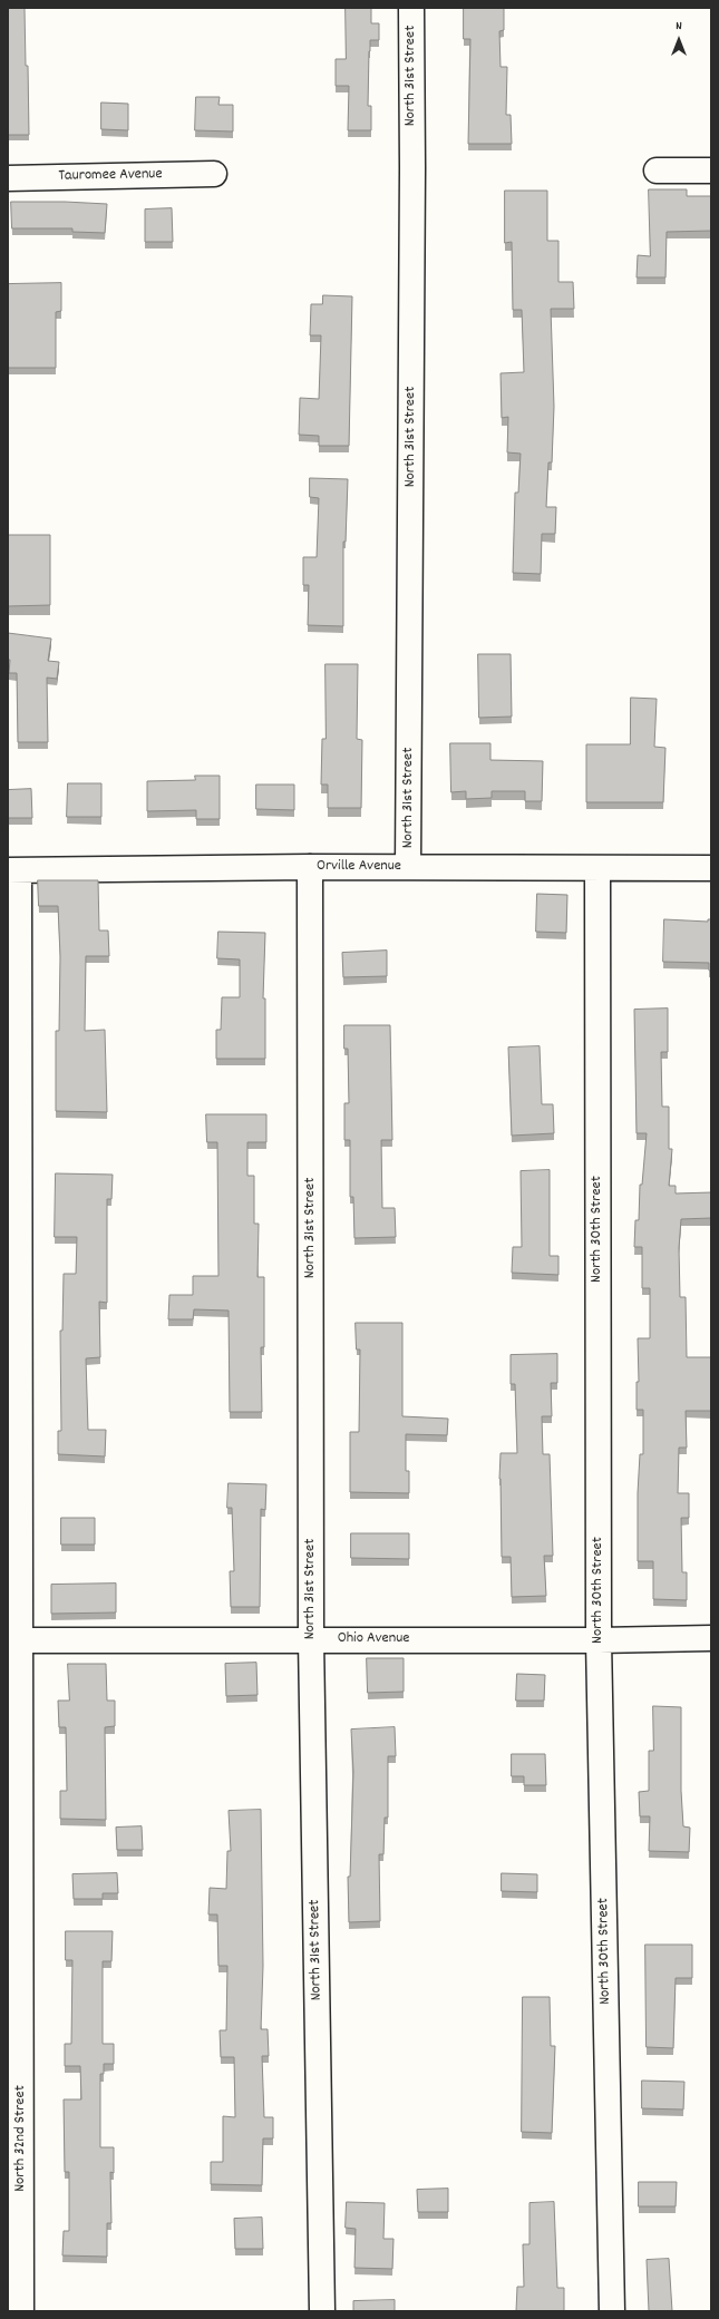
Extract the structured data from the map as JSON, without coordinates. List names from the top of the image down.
{
  "streets": {
    "street": [
      "North 31st Street",
      "Tauromee Avenue",
      "Orville Avenue",
      "North 30th Street",
      "Ohio Avenue",
      "North 32nd Street"
    ]
  },
  "crossings": [
    ["North 31st Street", "Orville Avenue"],
    ["North 31st Street", "Ohio Avenue"],
    ["Orville Avenue", "North 30th Street"],
    ["Orville Avenue", "North 32nd Street"],
    ["North 30th Street", "Ohio Avenue"],
    ["Ohio Avenue", "North 32nd Street"]
  ],
  "north": "top"
}
